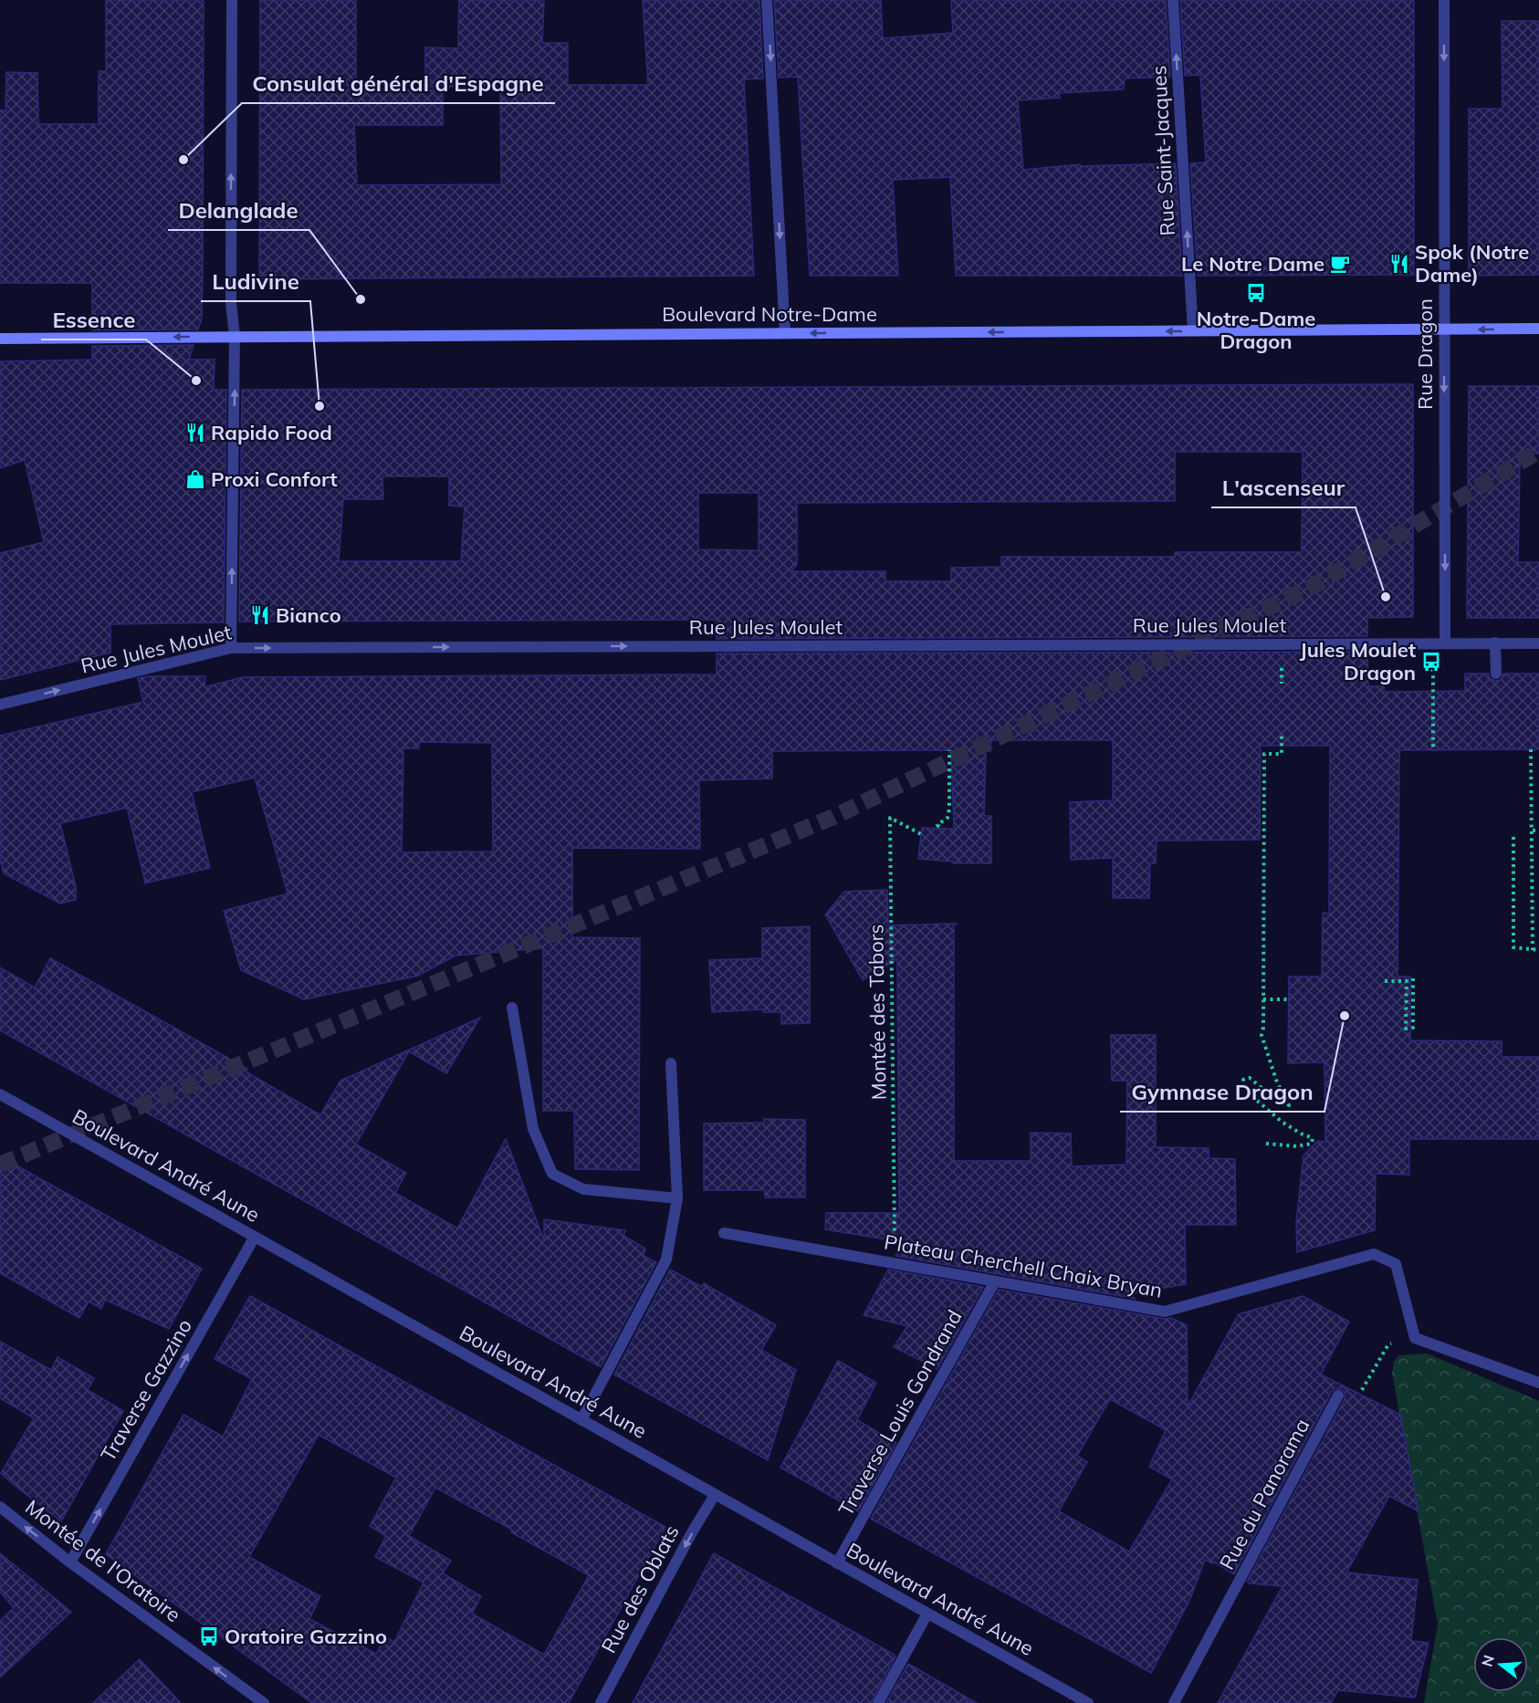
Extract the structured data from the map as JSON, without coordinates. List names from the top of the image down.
{
  "streets": {
    "street": [
      "Rue Saint-Jacques",
      "Boulevard Notre-Dame",
      "Rue Dragon",
      "Rue Jules Moulet",
      "Boulevard André Aune",
      "Plateau Cherchell Chaix Bryan",
      "Traverse Gazzino",
      "Traverse Louis Gondrand",
      "Rue du Panorama",
      "Montée de l'Oratoire",
      "Rue des Oblats"
    ],
    "path": ["Montée des Tabors"]
  },
  "crossings": [
    ["Rue Saint-Jacques", "Boulevard Notre-Dame"],
    ["Boulevard Notre-Dame", "Rue Dragon"],
    ["Rue Dragon", "Rue Jules Moulet"],
    ["Boulevard André Aune", "Traverse Gazzino"],
    ["Boulevard André Aune", "Traverse Louis Gondrand"],
    ["Boulevard André Aune", "Rue des Oblats"],
    ["Plateau Cherchell Chaix Bryan", "Traverse Louis Gondrand"],
    ["Traverse Gazzino", "Montée de l'Oratoire"]
  ],
  "one_way": [
    "Rue Saint-Jacques",
    "Boulevard Notre-Dame",
    "Rue Dragon",
    "Rue Jules Moulet",
    "Traverse Gazzino",
    "Montée de l'Oratoire",
    "Rue des Oblats"
  ],
  "places": {
    "other": [
      "Consulat général d'Espagne",
      "Delanglade",
      "Essence",
      "Ludivine",
      "L'ascenseur",
      "Gymnase Dragon"
    ],
    "cafe": ["Le Notre Dame"],
    "restaurant": ["Spok (Notre Dame)", "Rapido Food", "Bianco"],
    "bus stop": ["Notre-Dame Dragon", "Jules Moulet Dragon", "Oratoire Gazzino"],
    "shop": ["Proxi Confort"]
  },
  "north": "left"
}
